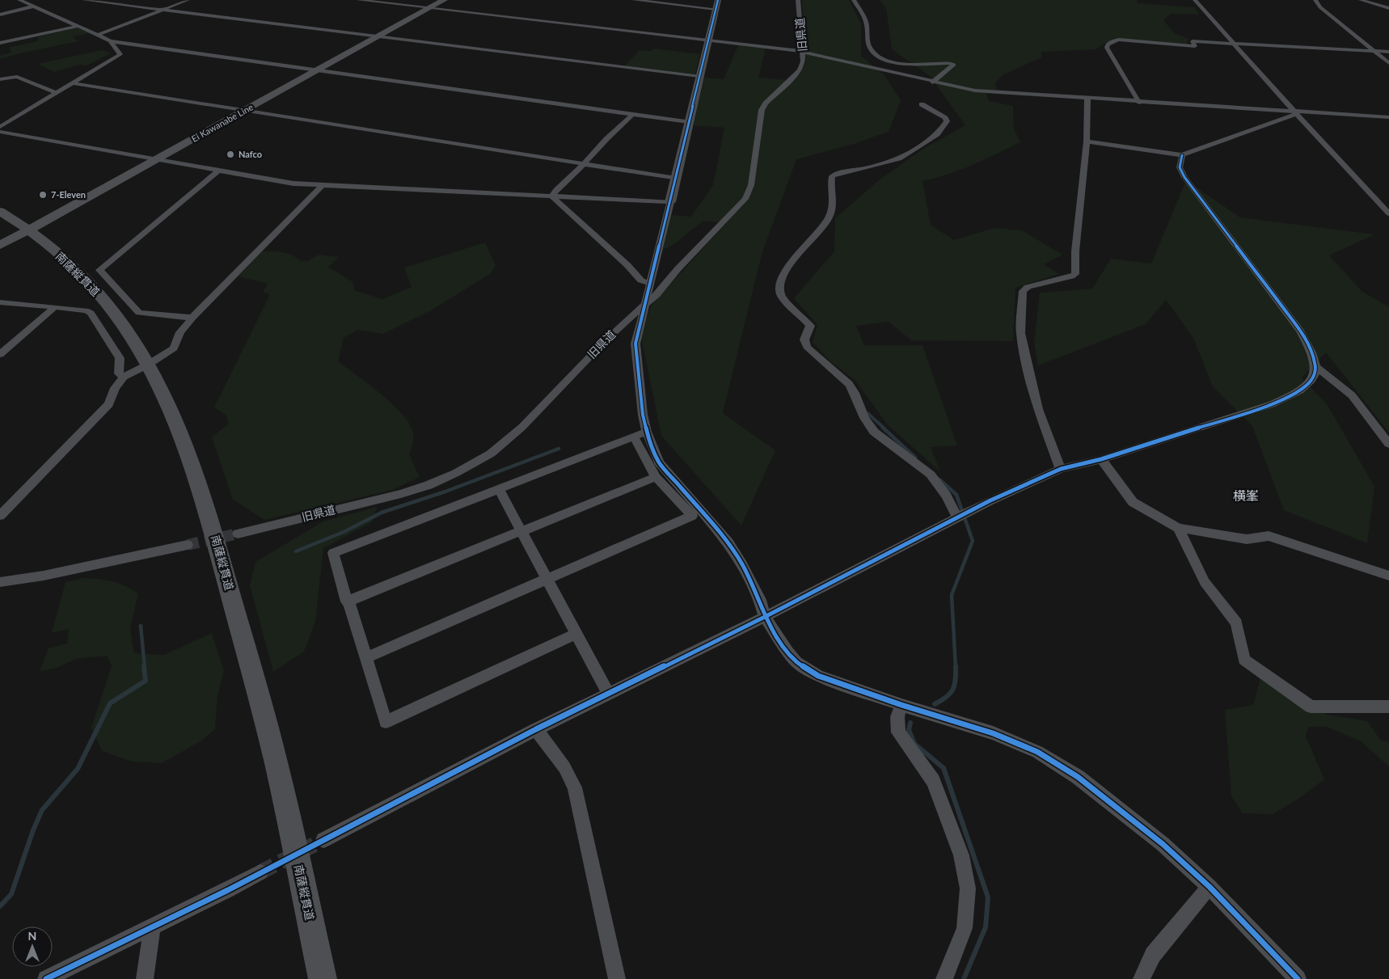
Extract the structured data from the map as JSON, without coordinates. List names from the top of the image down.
{
  "streets": {
    "main road": ["Ei Kawanabe Line", "南薩縦貫道"],
    "street": ["旧県道"]
  },
  "crossings": [
    ["Ei Kawanabe Line", "南薩縦貫道"]
  ],
  "districts": ["横峯"],
  "places": ["Nafco", "7-Eleven"],
  "north": "top"
}
